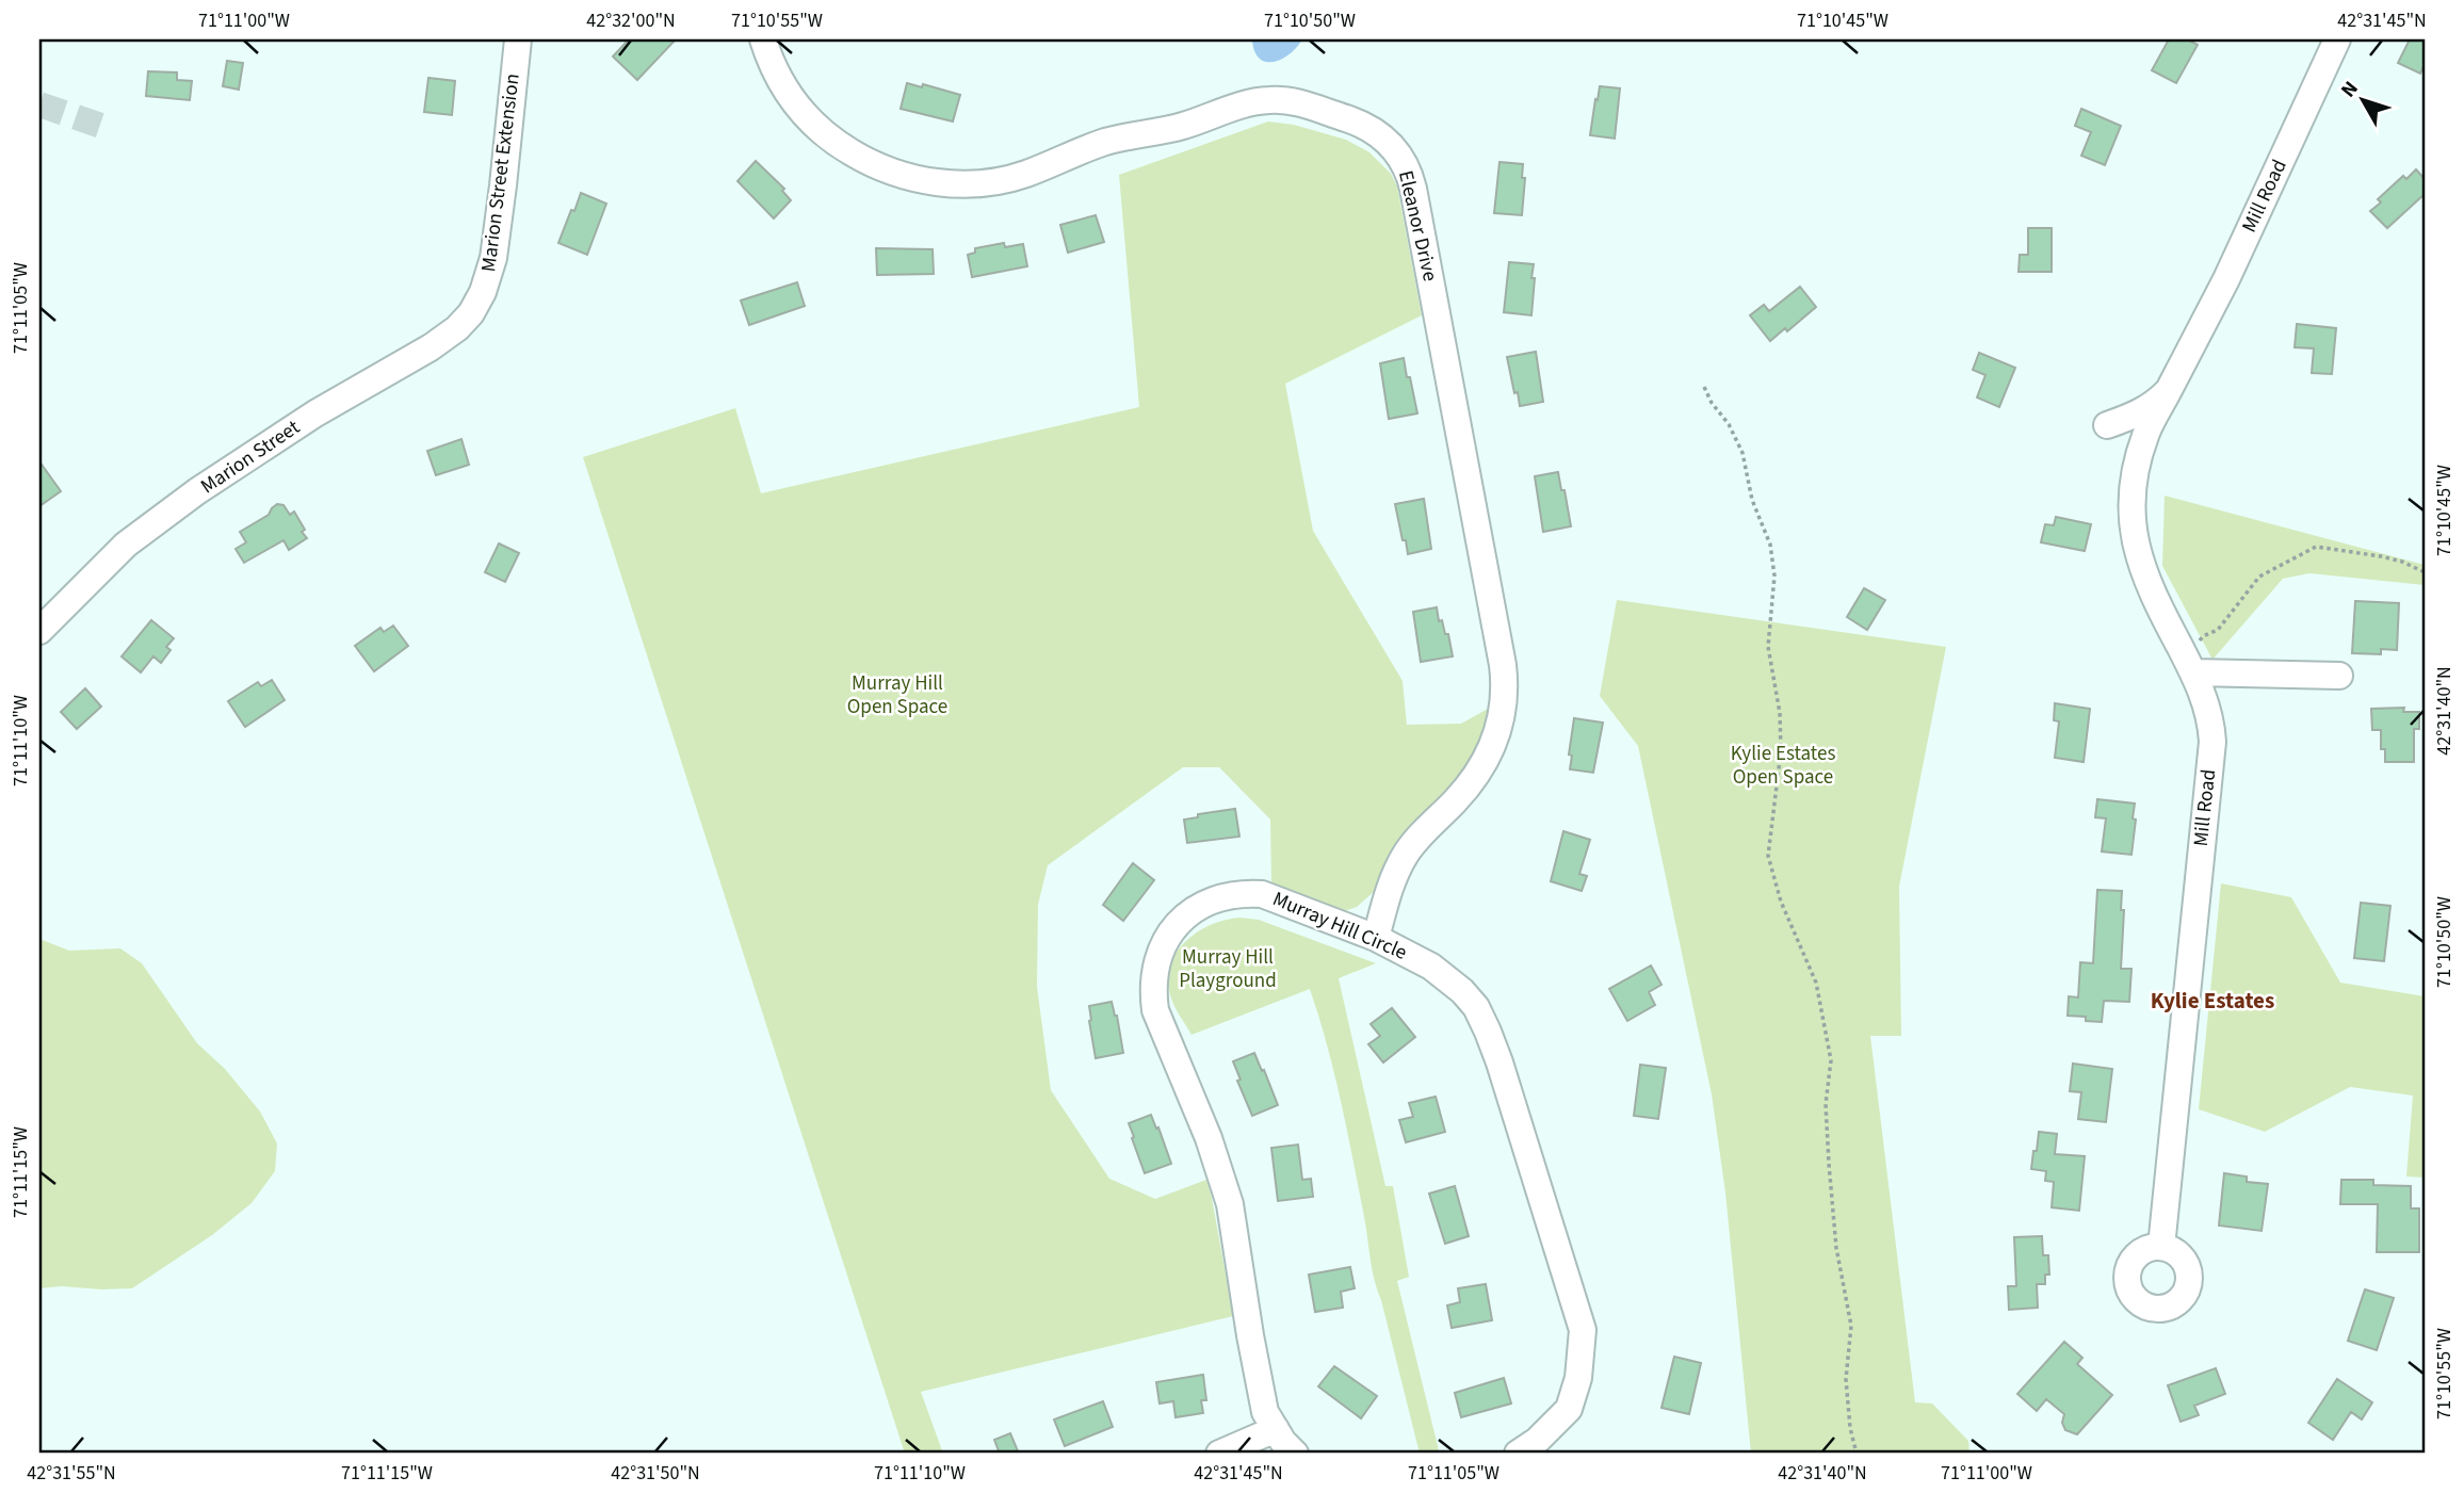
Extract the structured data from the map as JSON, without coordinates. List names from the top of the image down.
{
  "streets": {
    "street": [
      "Marion Street Extension",
      "Mill Road",
      "Eleanor Drive",
      "Marion Street",
      "Murray Hill Circle"
    ]
  },
  "crossings": [
    ["Marion Street Extension", "Marion Street"],
    ["Eleanor Drive", "Murray Hill Circle"]
  ],
  "districts": ["Kylie Estates"],
  "parks": ["Murray Hill Open Space", "Kylie Estates Open Space", "Murray Hill Playground"],
  "north": "top left",
  "coordinates": [
    "71°11'00\"W",
    "42°32'00\"N",
    "71°10'55\"W",
    "71°10'50\"W",
    "71°10'45\"W",
    "42°31'45\"N",
    "71°11'05\"W",
    "42°31'40\"N",
    "71°11'10\"W",
    "71°11'15\"W",
    "42°31'55\"N",
    "42°31'50\"N"
  ]
}
